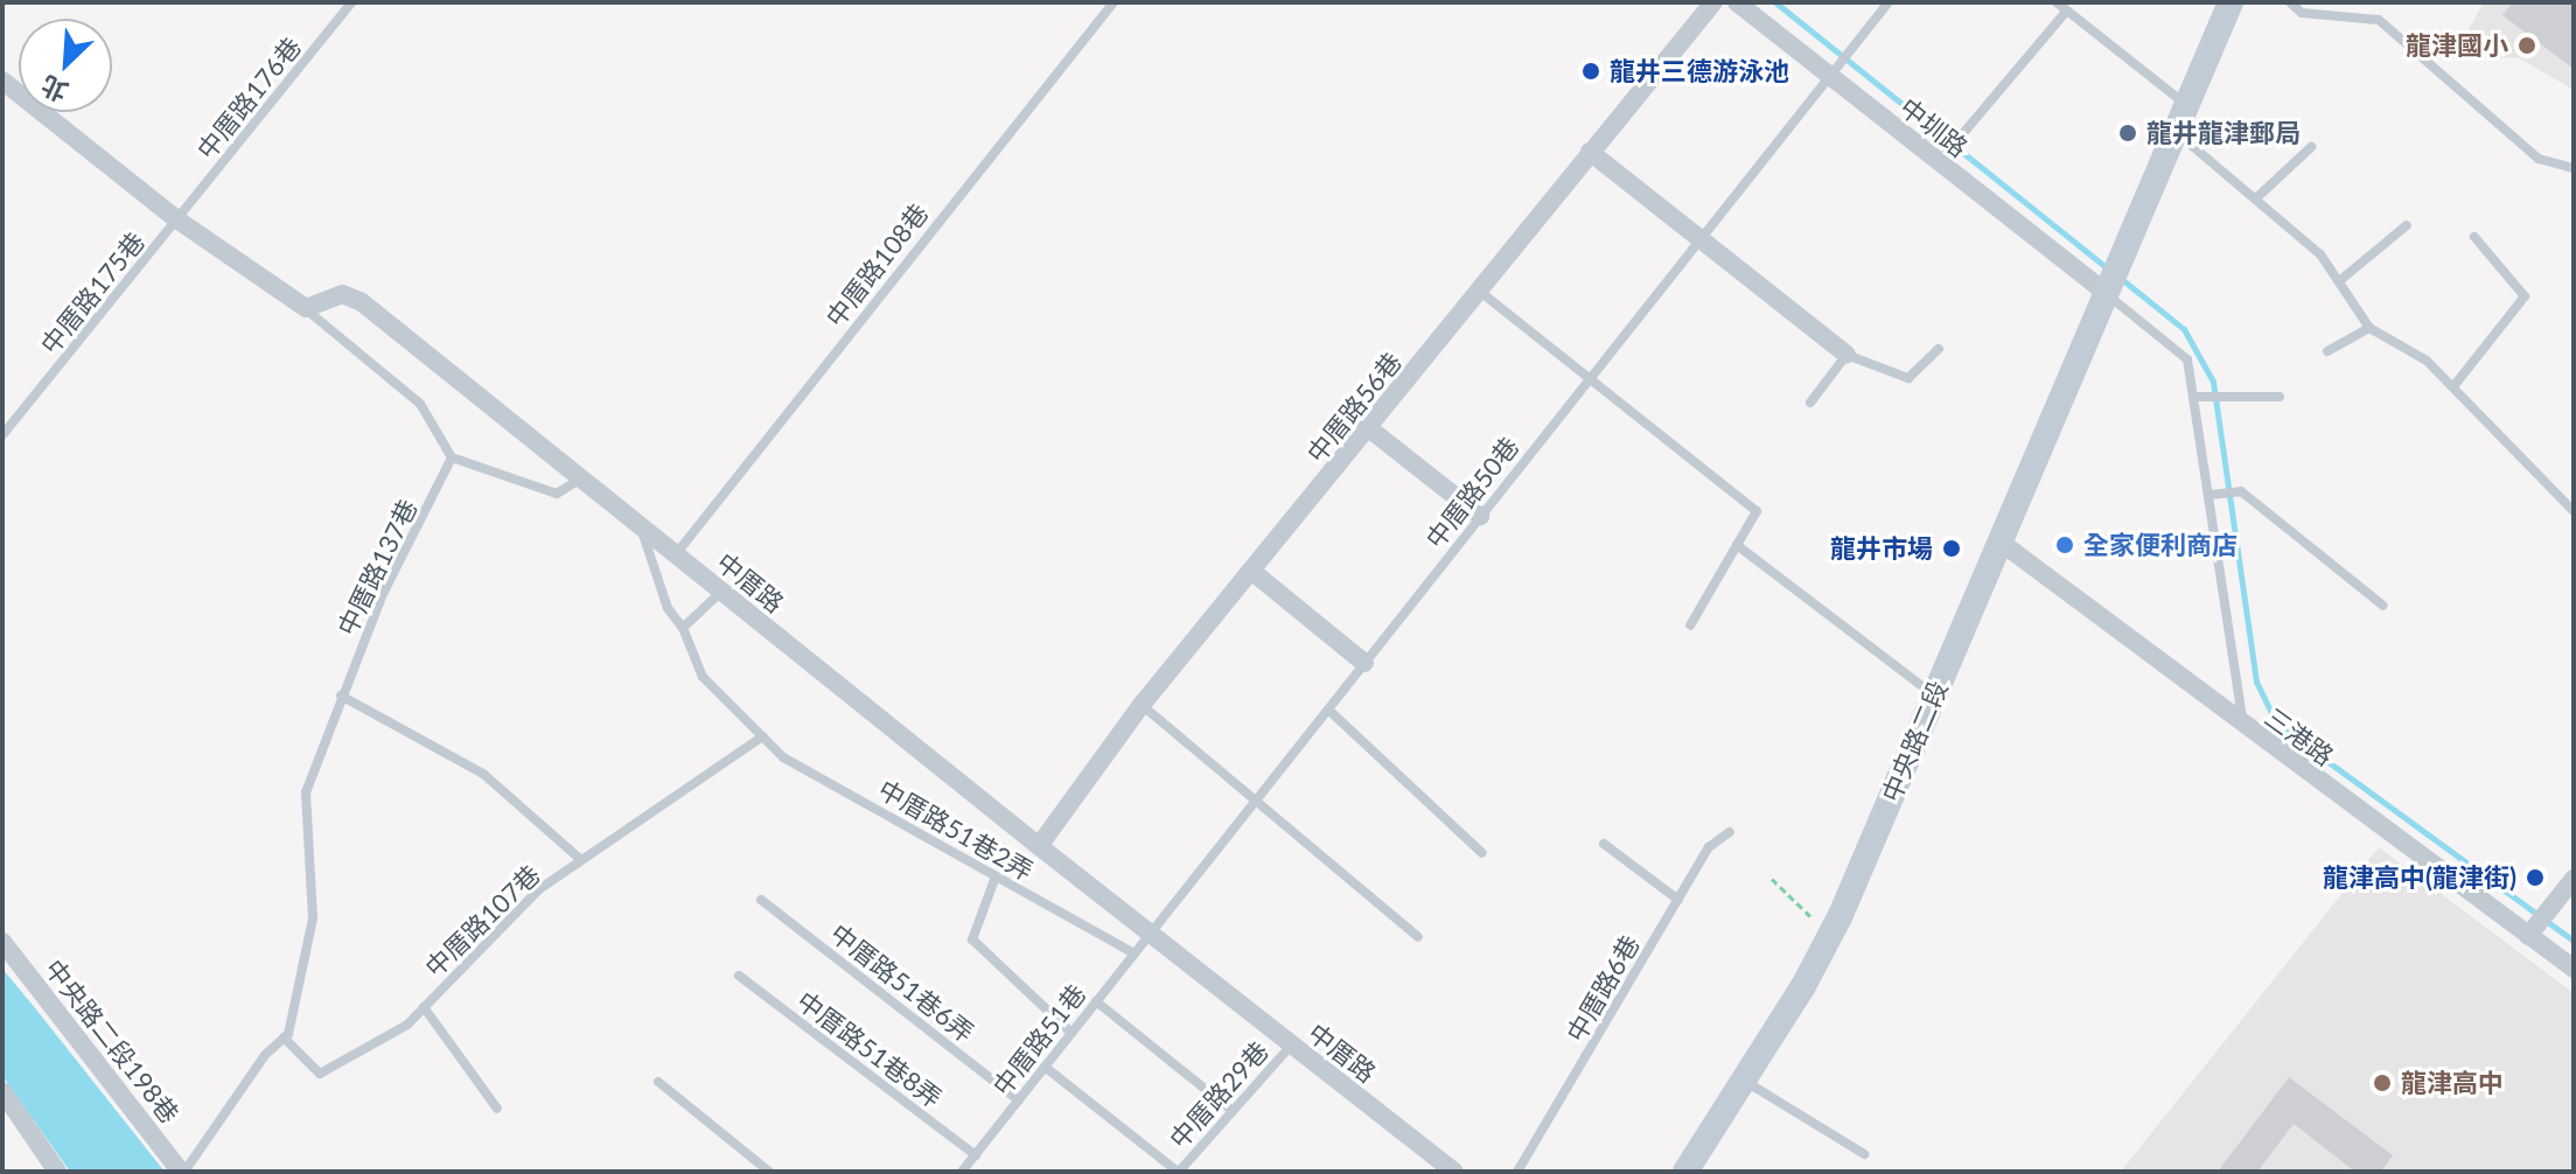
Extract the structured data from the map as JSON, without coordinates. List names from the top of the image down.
{
  "streets": {
    "street": [
      "中圳路",
      "中厝路56巷",
      "中厝路",
      "三港路",
      "中央路二段",
      "中央路二段198巷"
    ],
    "lane": [
      "中厝路176巷",
      "中厝路108巷",
      "中厝路175巷",
      "中厝路50巷",
      "中厝路137巷",
      "中厝路51巷2弄",
      "中厝路107巷",
      "中厝路51巷6弄",
      "中厝路6巷",
      "中厝路51巷",
      "中厝路51巷8弄",
      "中厝路29巷"
    ]
  },
  "crossings": [
    ["中厝路176巷", "中厝路175巷"],
    ["中圳路", "中厝路50巷"],
    ["中圳路", "中央路二段"],
    ["中厝路108巷", "中厝路"],
    ["中厝路56巷", "中厝路"],
    ["中厝路50巷", "中厝路"],
    ["中厝路50巷", "中厝路51巷"],
    ["中厝路137巷", "中厝路107巷"],
    ["中厝路", "中厝路51巷2弄"],
    ["中厝路", "中厝路51巷"],
    ["中厝路", "中厝路29巷"],
    ["三港路", "中央路二段"],
    ["中厝路51巷2弄", "中厝路107巷"],
    ["中厝路51巷2弄", "中厝路51巷"],
    ["中厝路51巷6弄", "中厝路51巷"],
    ["中厝路51巷", "中厝路51巷8弄"]
  ],
  "places": [
    "龍津國小",
    "龍井三德游泳池",
    "龍井龍津郵局",
    "全家便利商店",
    "龍井市場",
    "龍津高中(龍津街)",
    "龍津高中"
  ],
  "north": "bottom left"
}
